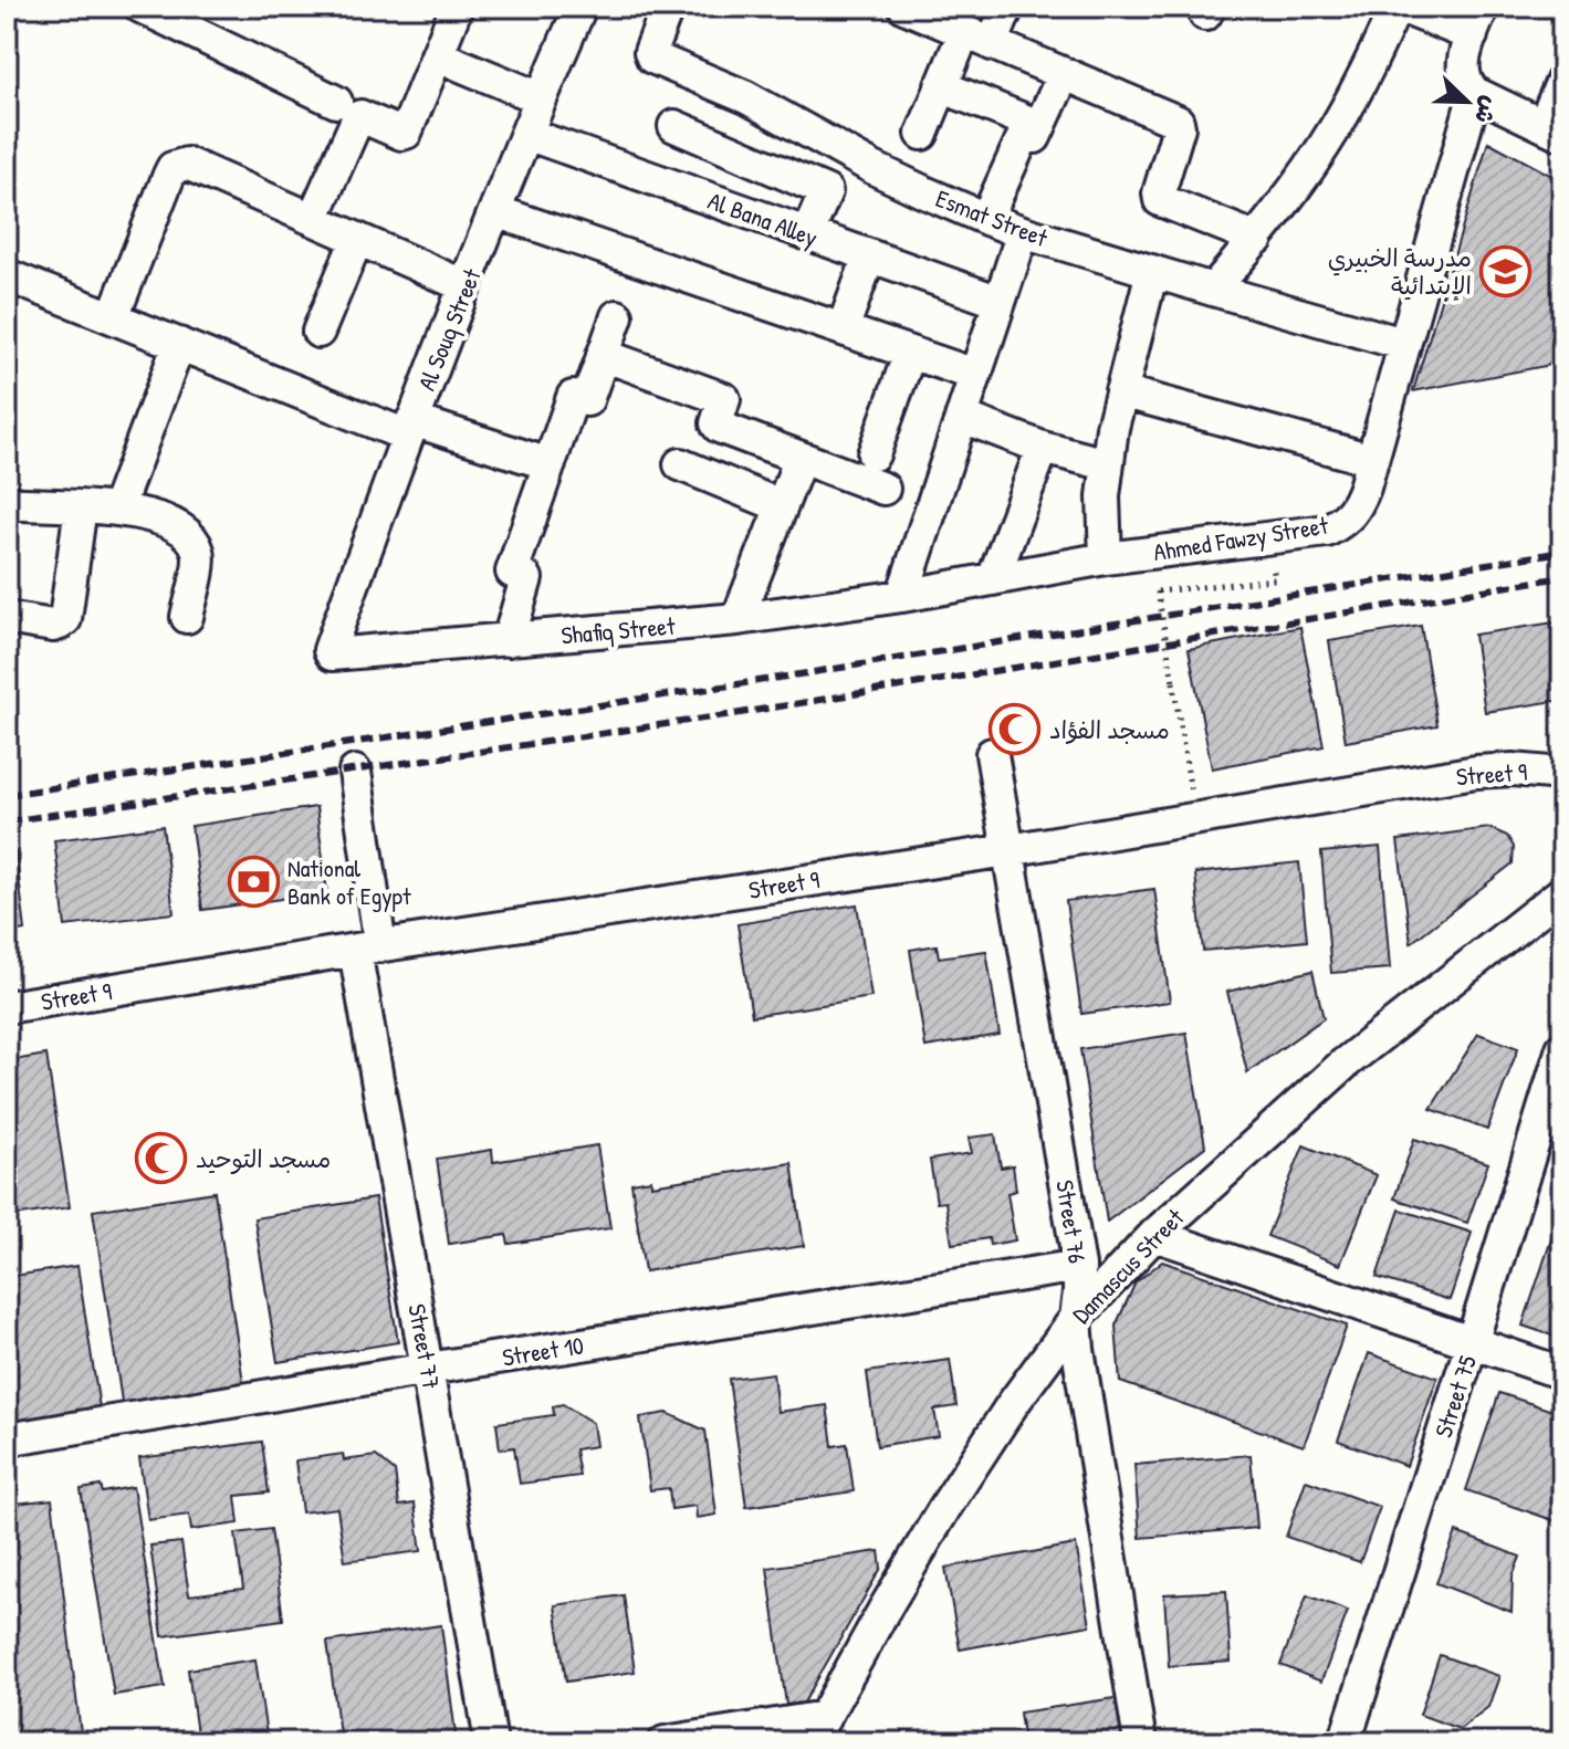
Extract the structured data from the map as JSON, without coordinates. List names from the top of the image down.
{
  "streets": {
    "street": [
      "Esmat Street",
      "Al Bana Alley",
      "Al Souq Street",
      "Ahmed Fawzy Street",
      "Shafiq Street",
      "Street 9",
      "Street 76",
      "Damascus Street",
      "Street 77",
      "Street 10",
      "Street 75"
    ]
  },
  "crossings": [
    ["Esmat Street", "Ahmed Fawzy Street"],
    ["Al Bana Alley", "Al Souq Street"],
    ["Al Souq Street", "Shafiq Street"],
    ["Ahmed Fawzy Street", "Shafiq Street"],
    ["Street 9", "Street 76"],
    ["Street 9", "Street 77"],
    ["Street 76", "Damascus Street"],
    ["Street 76", "Street 10"],
    ["Street 77", "Street 10"]
  ],
  "places": {
    "school or university": ["مدرسة الخبيري الإبتدائية"],
    "mosque": ["مسجد الفؤاد", "مسجد التوحيد"],
    "bank": ["National Bank of Egypt"]
  },
  "north": "bottom right"
}
